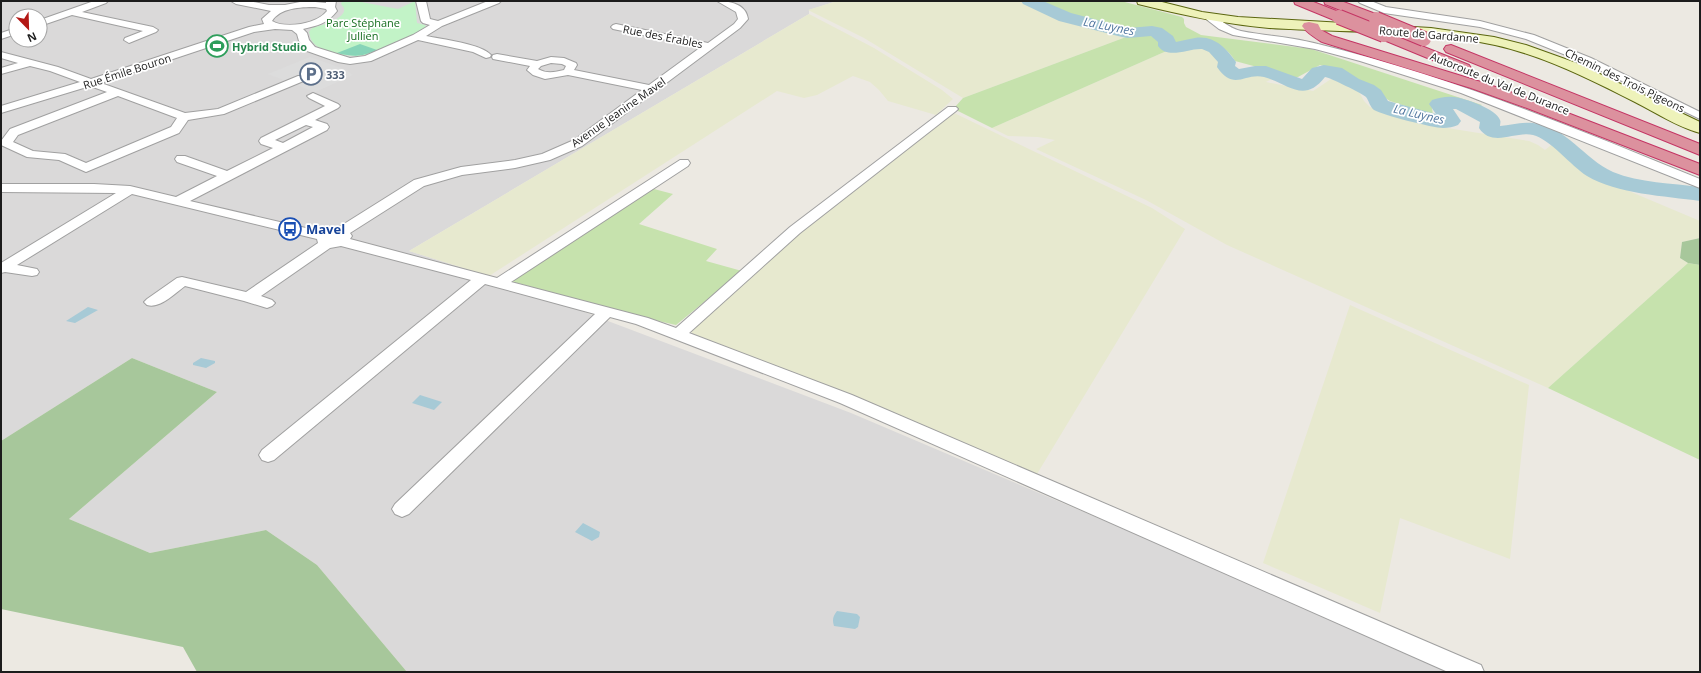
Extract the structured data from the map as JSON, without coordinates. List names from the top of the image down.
{
  "streets": {
    "highway": ["Autoroute du Val de Durance"],
    "main road": ["Route de Gardanne"],
    "street": [
      "Rue des Érables",
      "Rue Émile Bouron",
      "Chemin des Trois Pigeons",
      "Avenue Jeanine Mavel"
    ]
  },
  "crossings": [
    ["Route de Gardanne", "Autoroute du Val de Durance"],
    ["Rue des Érables", "Avenue Jeanine Mavel"]
  ],
  "water": ["La Luynes"],
  "parks": ["Parc Stéphane Jullien"],
  "places": {
    "sports": ["Hybrid Studio"],
    "parking": ["333"],
    "bus stop": ["Mavel"]
  },
  "north": "bottom right"
}
